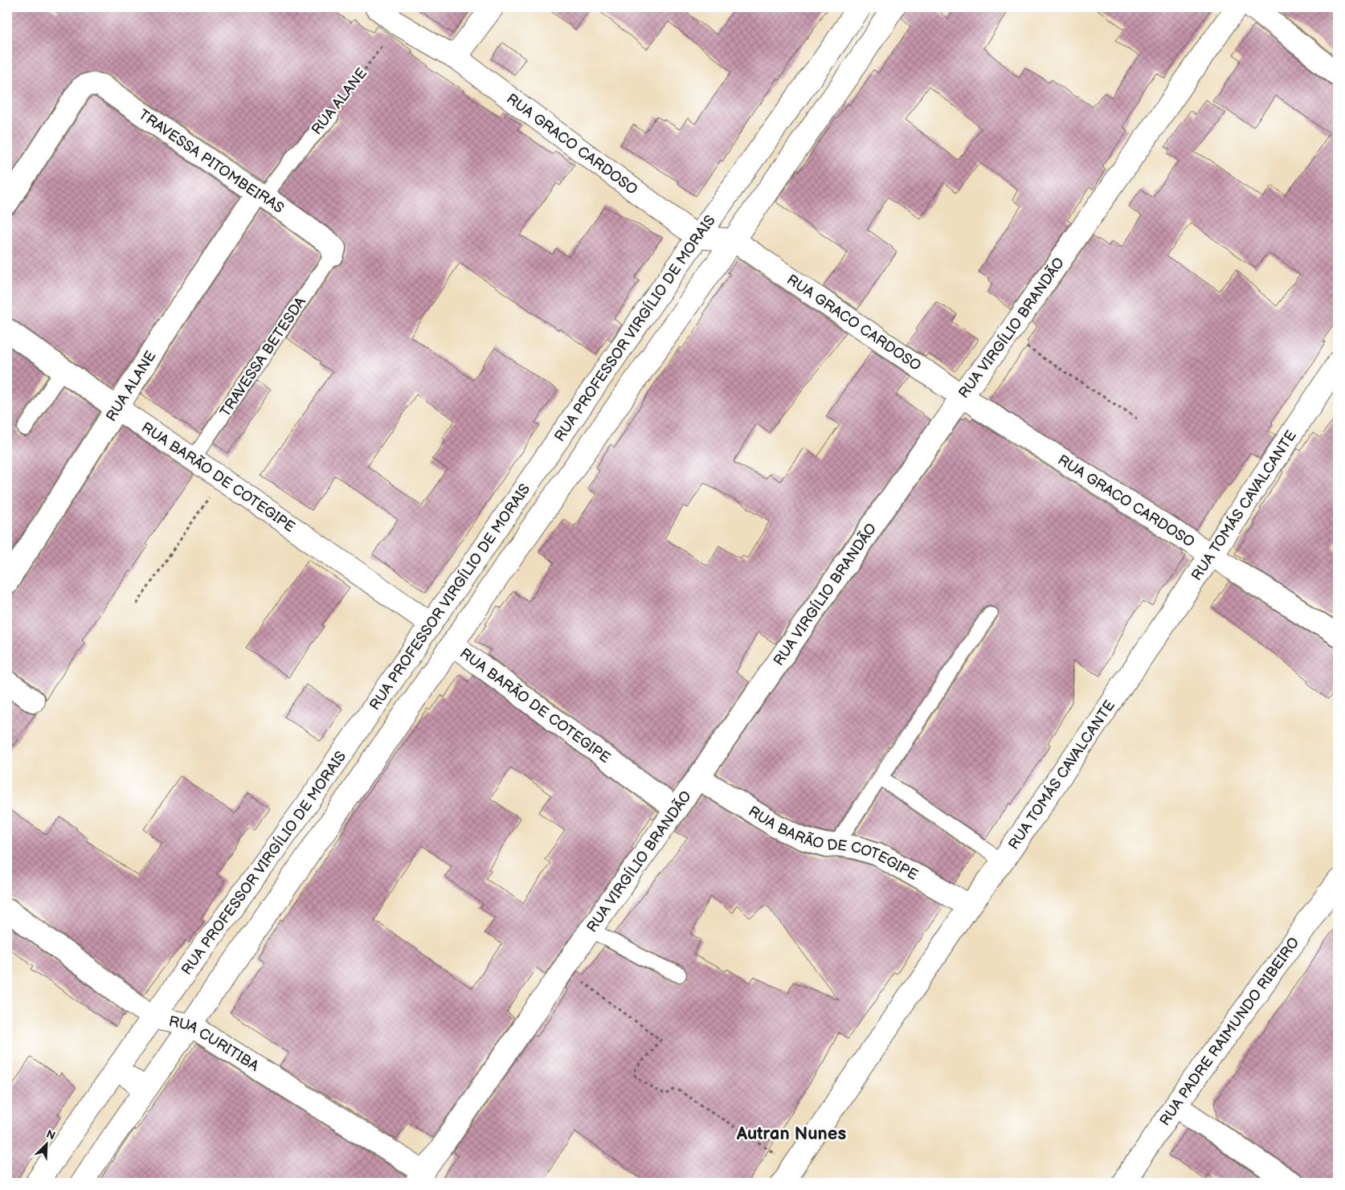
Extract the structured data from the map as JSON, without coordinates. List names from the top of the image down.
{
  "streets": {
    "street": [
      "RUA ALANE",
      "RUA GRACO CARDOSO",
      "TRAVESSA PITOMBEIRAS",
      "RUA VIRGÍLIO BRANDÃO",
      "RUA PROFESSOR VIRGÍLIO DE MORAIS",
      "RUA BARÃO DE COTEGIPE",
      "RUA TOMÁS CAVALCANTE",
      "RUA PADRE RAIMUNDO RIBEIRO",
      "RUA CURITIBA"
    ],
    "lane": ["TRAVESSA BETESDA"]
  },
  "crossings": [
    ["RUA ALANE", "RUA GRACO CARDOSO"],
    ["RUA ALANE", "TRAVESSA PITOMBEIRAS"],
    ["RUA ALANE", "RUA BARÃO DE COTEGIPE"],
    ["RUA GRACO CARDOSO", "RUA VIRGÍLIO BRANDÃO"],
    ["RUA GRACO CARDOSO", "RUA PROFESSOR VIRGÍLIO DE MORAIS"],
    ["RUA GRACO CARDOSO", "RUA TOMÁS CAVALCANTE"],
    ["TRAVESSA PITOMBEIRAS", "TRAVESSA BETESDA"],
    ["RUA VIRGÍLIO BRANDÃO", "RUA BARÃO DE COTEGIPE"],
    ["RUA VIRGÍLIO BRANDÃO", "RUA CURITIBA"],
    ["RUA PROFESSOR VIRGÍLIO DE MORAIS", "RUA BARÃO DE COTEGIPE"],
    ["RUA PROFESSOR VIRGÍLIO DE MORAIS", "RUA CURITIBA"],
    ["TRAVESSA BETESDA", "RUA BARÃO DE COTEGIPE"],
    ["RUA BARÃO DE COTEGIPE", "RUA TOMÁS CAVALCANTE"]
  ],
  "districts": ["Autran Nunes"],
  "north": "top right"
}
